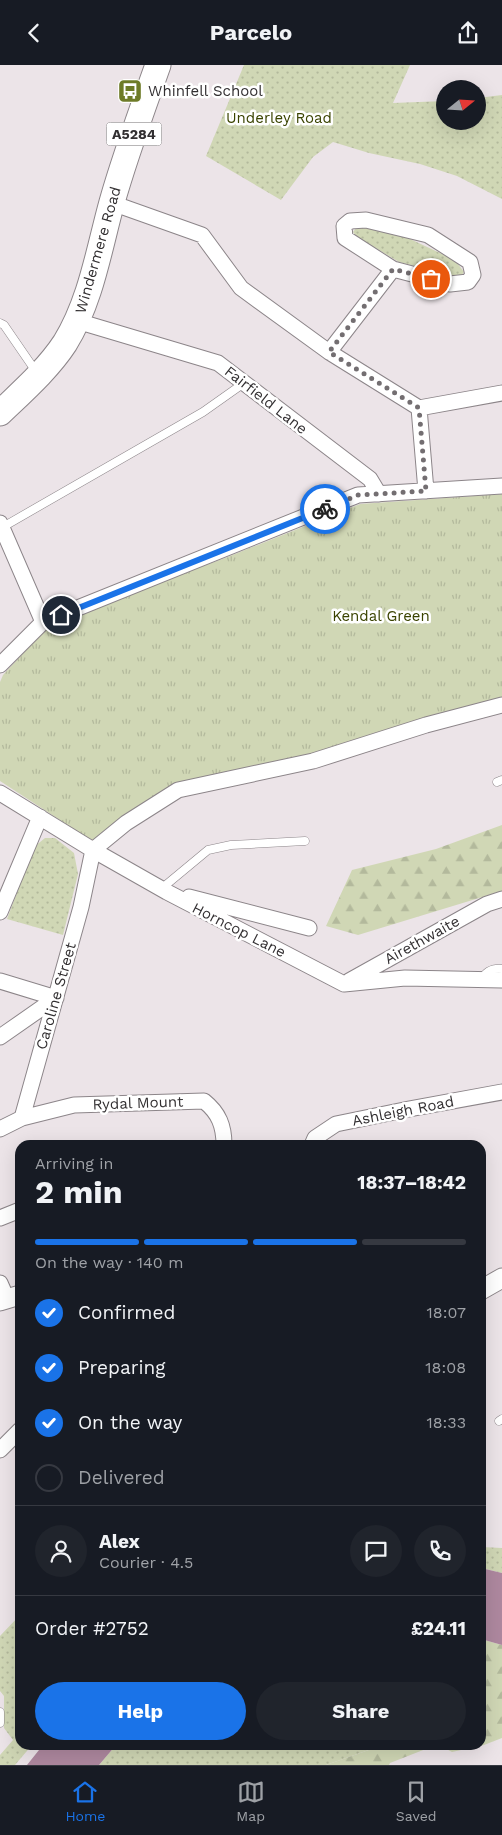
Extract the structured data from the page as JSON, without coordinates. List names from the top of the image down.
{
  "streets": {
    "highway": ["A5284", "Windermere Road"],
    "street": [
      "Fairfield Lane",
      "Horncop Lane",
      "Airethwaite",
      "Caroline Street",
      "Rydal Mount",
      "Ashleigh Road"
    ]
  },
  "crossings": [
    ["Windermere Road", "Fairfield Lane"],
    ["Horncop Lane", "Airethwaite"],
    ["Horncop Lane", "Caroline Street"],
    ["Caroline Street", "Rydal Mount"]
  ],
  "parks": ["Underley Road", "Kendal Green"],
  "places": {
    "bus stop": ["Whinfell School"]
  },
  "north": "right",
  "page": {
    "header": "Parcelo",
    "heading": ["2 min", "Arriving in", "18:37–18:42"],
    "panel": [
      "Alex",
      "Courier · 4.5",
      "Order #2752",
      "£24.11"
    ],
    "bar": "On the way · 140 m",
    "list": [
      ["Confirmed", "18:07"],
      ["Preparing", "18:08"],
      ["On the way", "18:33"],
      "Delivered"
    ],
    "buttons": ["Help", "Share"],
    "tabs": ["Home", "Map", "Saved"]
  }
}
